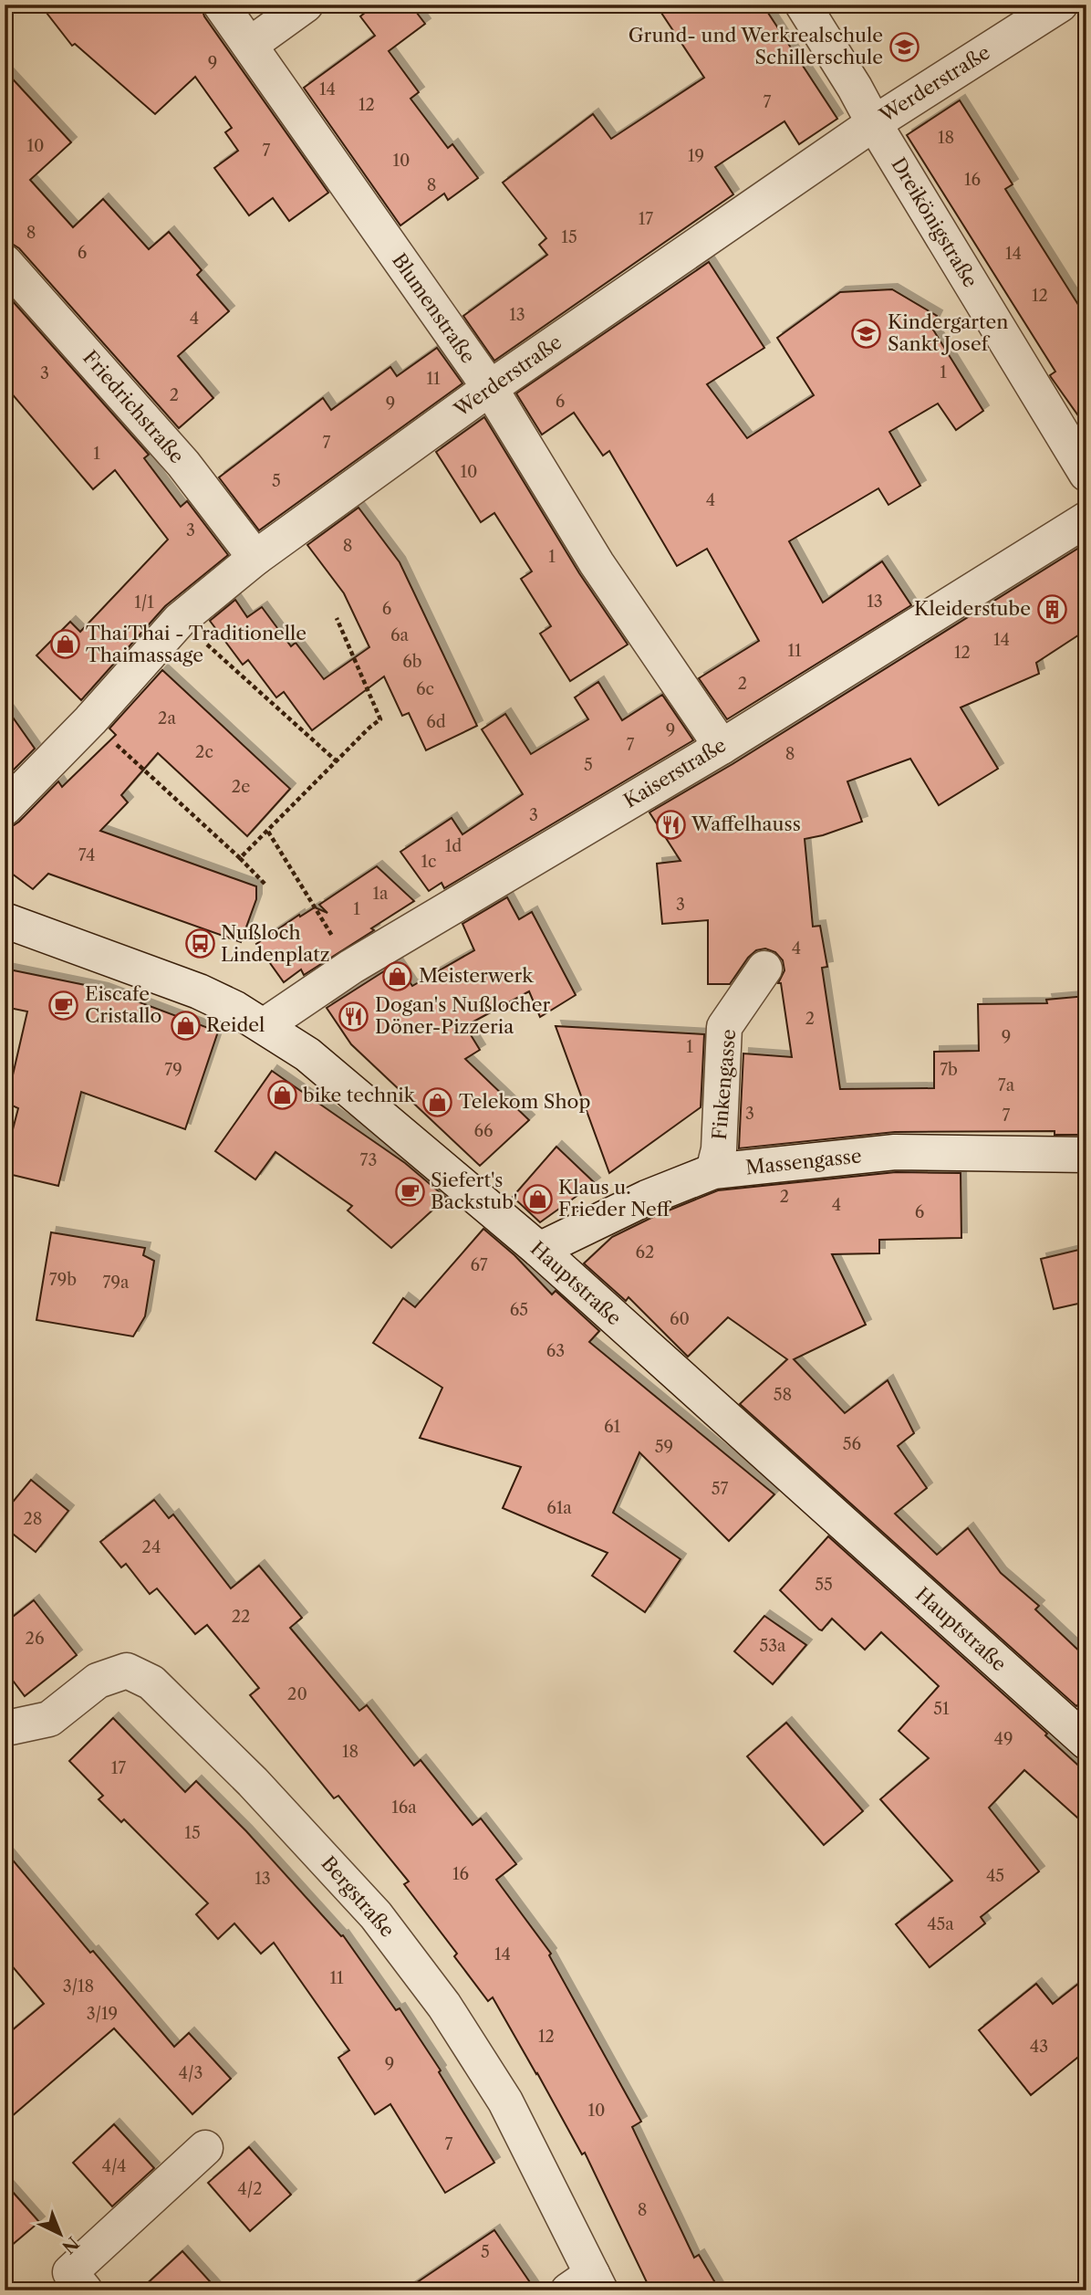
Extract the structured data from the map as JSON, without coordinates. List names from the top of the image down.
{
  "streets": {
    "street": [
      "Werderstraße",
      "Dreikönigstraße",
      "Blumenstraße",
      "Friedrichstraße",
      "Kaiserstraße",
      "Finkengasse",
      "Massengasse",
      "Hauptstraße",
      "Bergstraße"
    ]
  },
  "crossings": [
    ["Werderstraße", "Dreikönigstraße"],
    ["Werderstraße", "Blumenstraße"],
    ["Werderstraße", "Friedrichstraße"],
    ["Blumenstraße", "Kaiserstraße"],
    ["Kaiserstraße", "Hauptstraße"],
    ["Finkengasse", "Massengasse"],
    ["Massengasse", "Hauptstraße"]
  ],
  "places": {
    "school or university": ["Grund- und Werkrealschule Schillerschule", "Kindergarten Sankt Josef"],
    "building": ["Kleiderstube"],
    "shop": [
      "ThaiThai - Traditionelle Thaimassage",
      "Meisterwerk",
      "Reidel",
      "bike technik",
      "Telekom Shop",
      "Klaus u. Frieder Neff"
    ],
    "restaurant": ["Waffelhauss", "Dogan's Nußlocher Döner-Pizzeria"],
    "bus stop": ["Nußloch Lindenplatz"],
    "cafe": ["Eiscafe Cristallo", "Siefert's Backstub'"]
  },
  "house_numbers": [
    "9",
    "14",
    "7",
    "12",
    "18",
    "10",
    "7",
    "19",
    "10",
    "16",
    "8",
    "17",
    "8",
    "15",
    "6",
    "14",
    "12",
    "13",
    "4",
    "1",
    "3",
    "11",
    "2",
    "6",
    "9",
    "7",
    "1",
    "10",
    "5",
    "4",
    "3",
    "8",
    "1",
    "13",
    "1/1",
    "6",
    "6a",
    "14",
    "11",
    "12",
    "6b",
    "2",
    "6c",
    "2a",
    "6d",
    "9",
    "7",
    "2c",
    "8",
    "5",
    "2e",
    "3",
    "1d",
    "74",
    "1c",
    "1a",
    "3",
    "1",
    "4",
    "2",
    "9",
    "1",
    "79",
    "7b",
    "7a",
    "3",
    "7",
    "66",
    "73",
    "2",
    "4",
    "6",
    "62",
    "67",
    "79b",
    "79a",
    "65",
    "60",
    "63",
    "58",
    "61",
    "56",
    "59",
    "57",
    "61a",
    "28",
    "24",
    "55",
    "22",
    "26",
    "53a",
    "20",
    "51",
    "49",
    "18",
    "17",
    "16a",
    "15",
    "16",
    "45",
    "13",
    "45a",
    "14",
    "11",
    "3/18",
    "3/19",
    "12",
    "43",
    "9",
    "4/3",
    "10",
    "7",
    "4/4",
    "4/2",
    "8",
    "5"
  ],
  "north": "bottom right"
}
